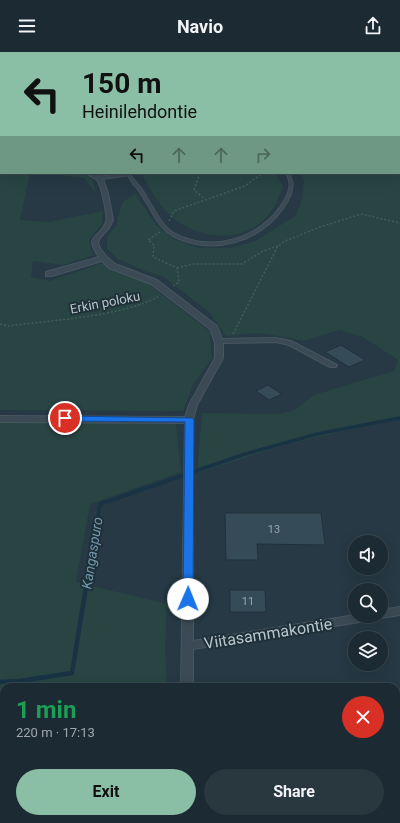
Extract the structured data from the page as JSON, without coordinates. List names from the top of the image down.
{
  "streets": {
    "street": ["Viitasammakontie"],
    "path": ["Erkin poloku"]
  },
  "water": ["Kangaspuro"],
  "house_numbers": ["13", "11"],
  "page": {
    "header": "Navio",
    "turn": ["150 m", "Heinilehdontie"],
    "heading": ["1 min", "220 m · 17:13"],
    "buttons": ["Exit", "Share"]
  }
}
